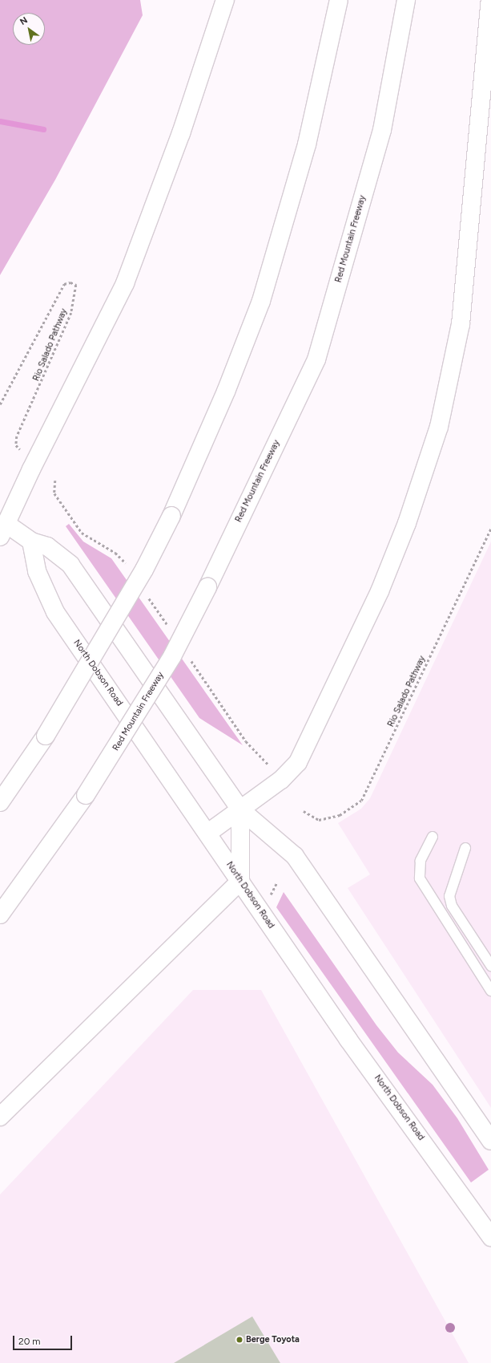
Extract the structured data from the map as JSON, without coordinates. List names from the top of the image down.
{
  "streets": {
    "main road": ["Red Mountain Freeway", "North Dobson Road"],
    "path": ["Rio Salado Pathway"]
  },
  "places": ["Berge Toyota"],
  "scale_bar": "20 m",
  "north": "top left"
}
